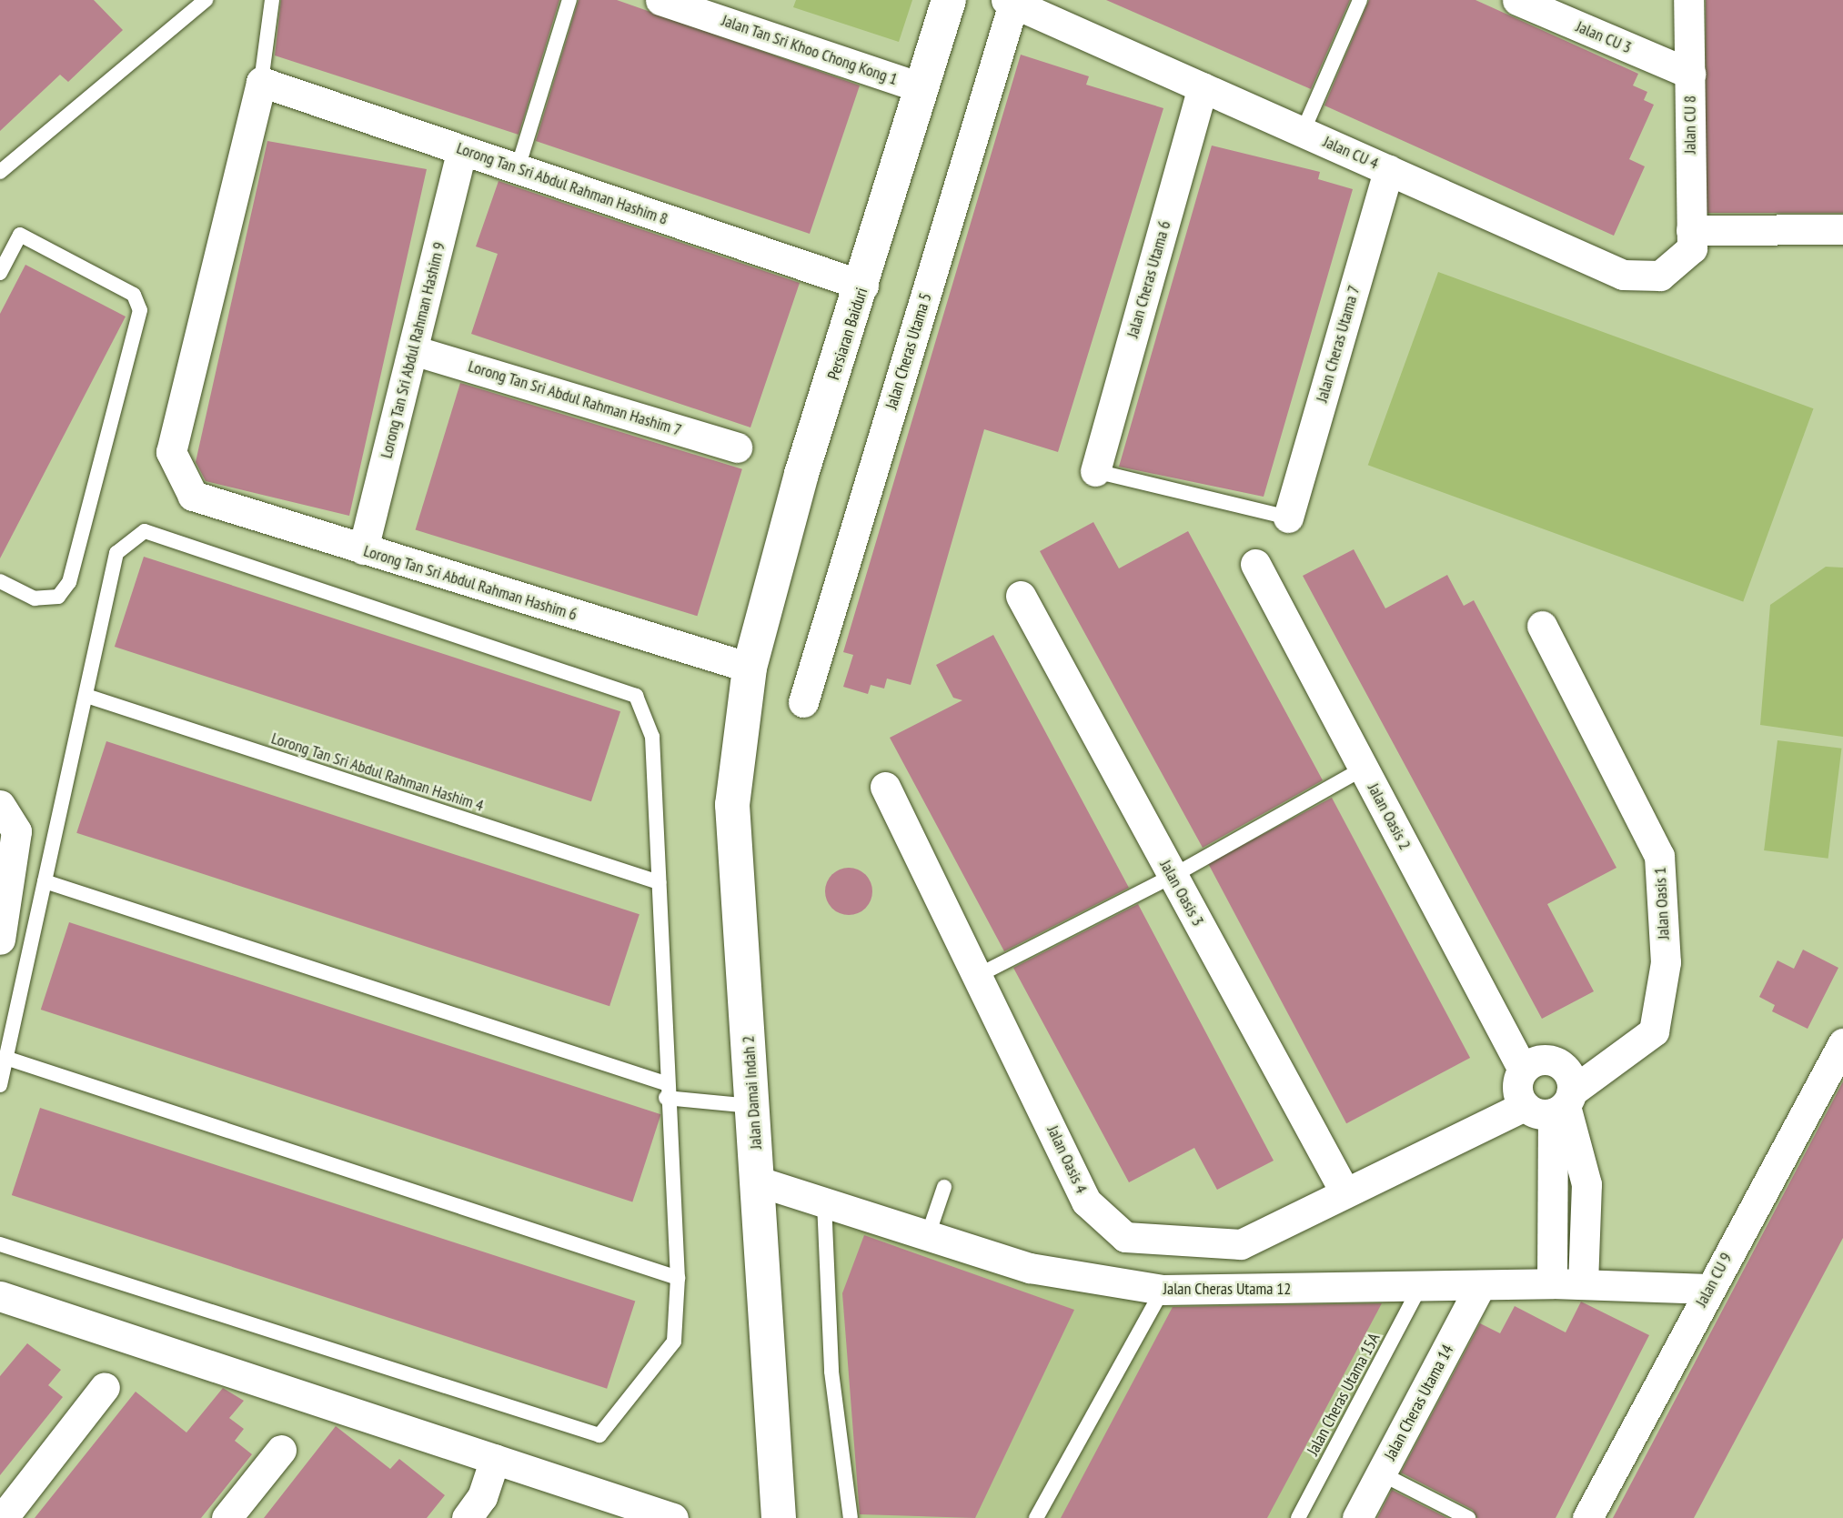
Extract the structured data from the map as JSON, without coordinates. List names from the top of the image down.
{
  "streets": {
    "street": [
      "Jalan CU 3",
      "Jalan Tan Sri Khoo Chong Kong 1",
      "Jalan CU 8",
      "Jalan CU 4",
      "Lorong Tan Sri Abdul Rahman Hashim 8",
      "Jalan Cheras Utama 6",
      "Persiaran Baiduri",
      "Jalan Cheras Utama 7",
      "Lorong Tan Sri Abdul Rahman Hashim 9",
      "Jalan Cheras Utama 5",
      "Lorong Tan Sri Abdul Rahman Hashim 7",
      "Lorong Tan Sri Abdul Rahman Hashim 6",
      "Jalan Oasis 2",
      "Jalan Oasis 3",
      "Jalan Oasis 1",
      "Jalan Damai Indah 2",
      "Jalan Oasis 4",
      "Jalan CU 9",
      "Jalan Cheras Utama 12",
      "Jalan Cheras Utama 14"
    ],
    "lane": ["Lorong Tan Sri Abdul Rahman Hashim 4", "Jalan Cheras Utama 15A"]
  },
  "crossings": [
    ["Jalan CU 3", "Jalan CU 8"],
    ["Jalan Tan Sri Khoo Chong Kong 1", "Persiaran Baiduri"],
    ["Jalan CU 8", "Jalan CU 4"],
    ["Jalan CU 4", "Jalan Cheras Utama 6"],
    ["Jalan CU 4", "Jalan Cheras Utama 7"],
    ["Jalan CU 4", "Jalan Cheras Utama 5"],
    ["Lorong Tan Sri Abdul Rahman Hashim 8", "Persiaran Baiduri"],
    ["Lorong Tan Sri Abdul Rahman Hashim 8", "Lorong Tan Sri Abdul Rahman Hashim 9"],
    ["Lorong Tan Sri Abdul Rahman Hashim 8", "Lorong Tan Sri Abdul Rahman Hashim 6"],
    ["Persiaran Baiduri", "Lorong Tan Sri Abdul Rahman Hashim 6"],
    ["Persiaran Baiduri", "Jalan Damai Indah 2"],
    ["Lorong Tan Sri Abdul Rahman Hashim 9", "Lorong Tan Sri Abdul Rahman Hashim 7"],
    ["Lorong Tan Sri Abdul Rahman Hashim 9", "Lorong Tan Sri Abdul Rahman Hashim 6"],
    ["Lorong Tan Sri Abdul Rahman Hashim 6", "Jalan Damai Indah 2"],
    ["Jalan Oasis 2", "Jalan Oasis 1"],
    ["Jalan Oasis 2", "Jalan Oasis 4"],
    ["Jalan Oasis 3", "Jalan Oasis 4"],
    ["Jalan Oasis 1", "Jalan Oasis 4"],
    ["Jalan Damai Indah 2", "Jalan Cheras Utama 12"],
    ["Jalan CU 9", "Jalan Cheras Utama 12"],
    ["Jalan Cheras Utama 12", "Jalan Cheras Utama 15A"],
    ["Jalan Cheras Utama 12", "Jalan Cheras Utama 14"]
  ]
}
